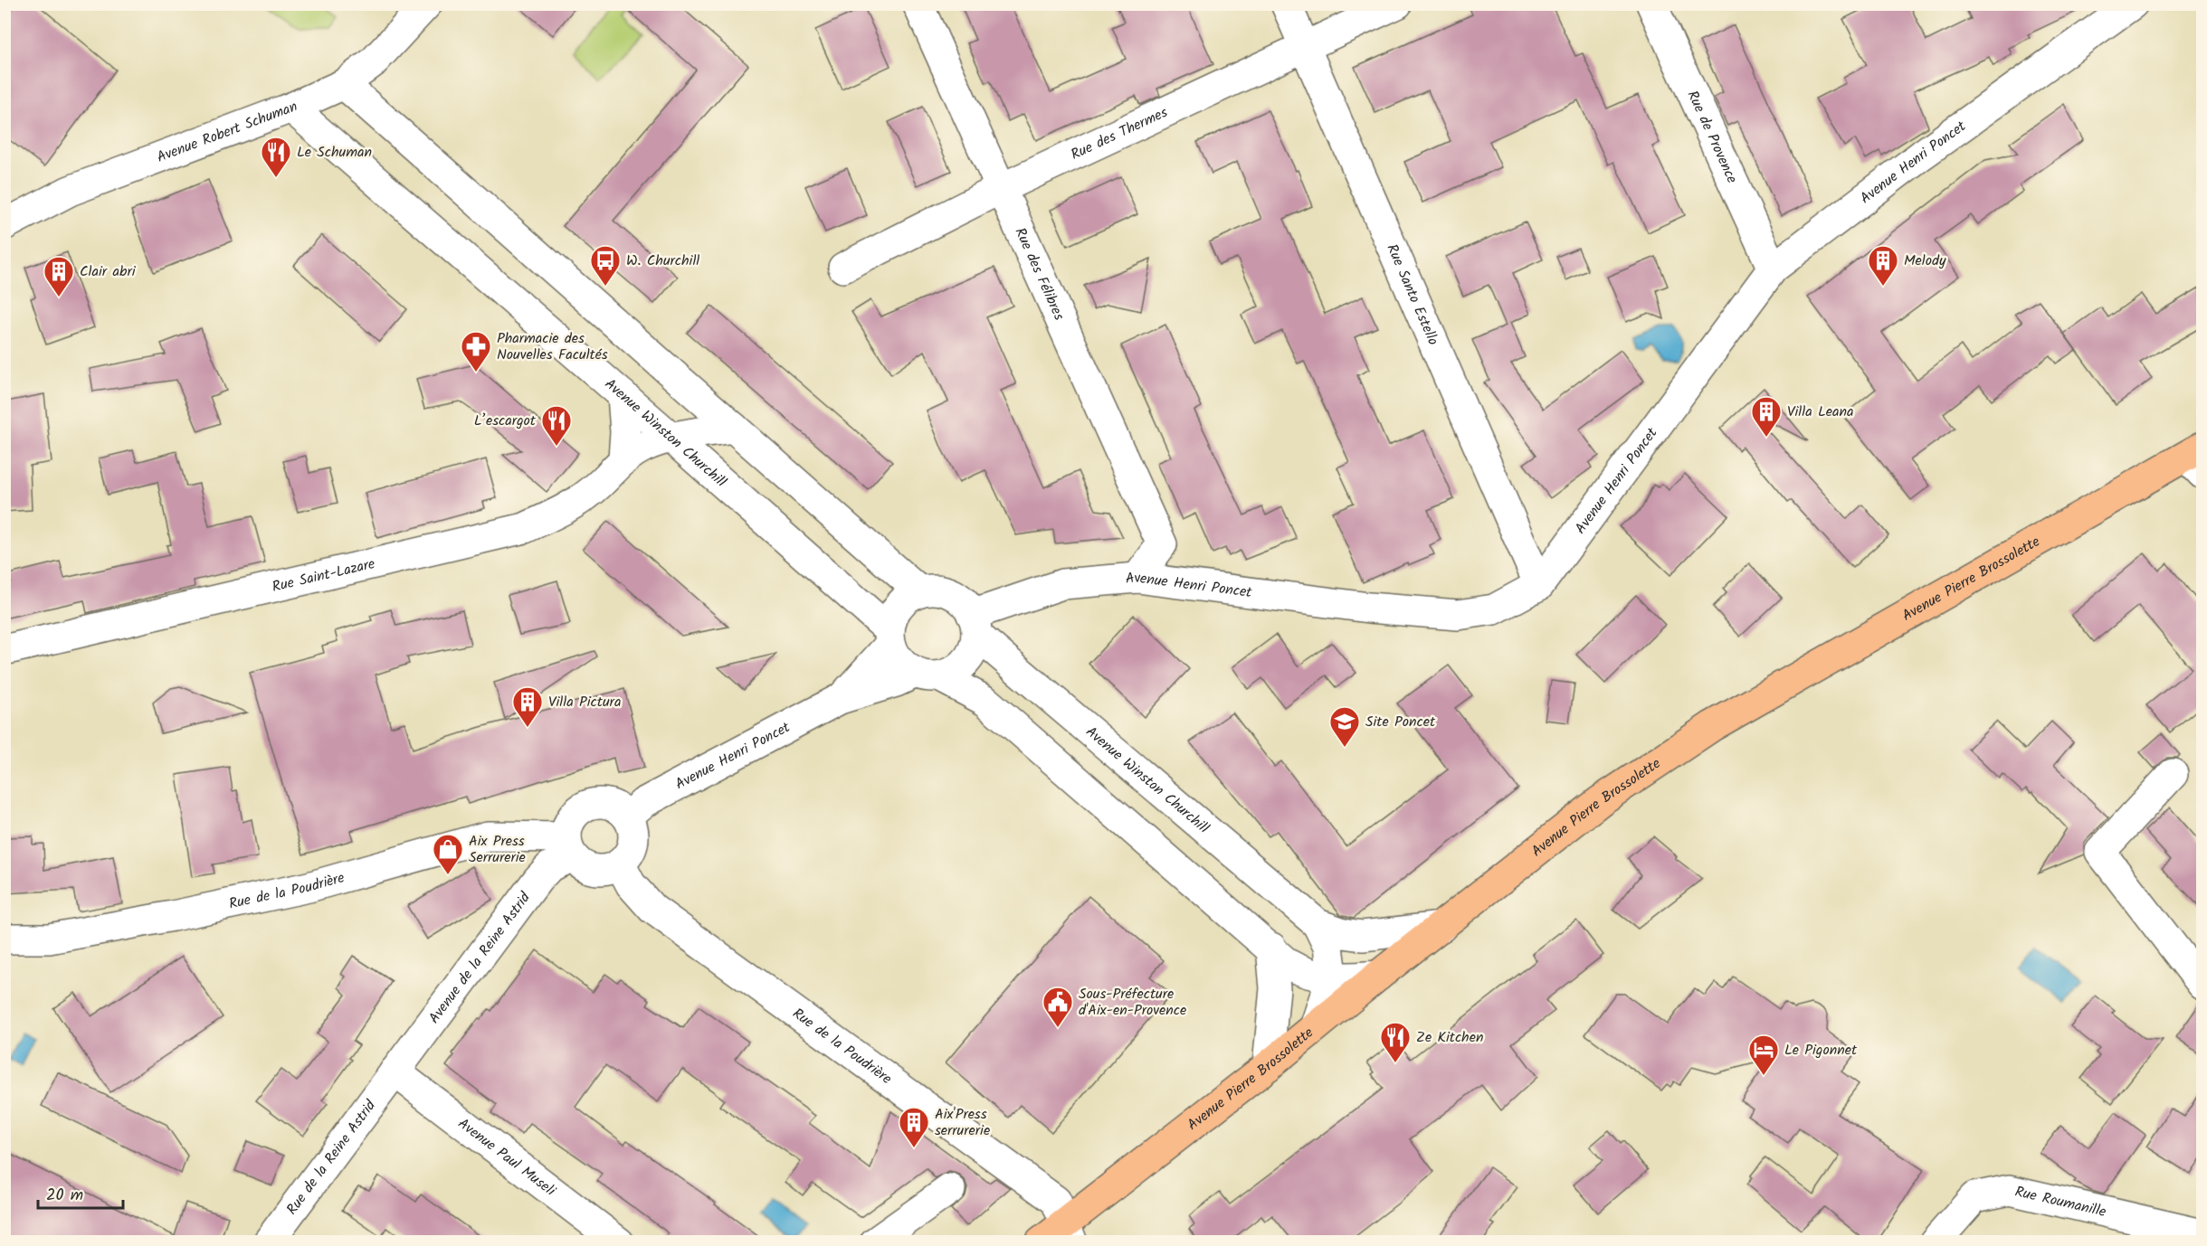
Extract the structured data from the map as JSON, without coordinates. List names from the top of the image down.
{
  "streets": {
    "main road": ["Avenue Pierre Brossolette"],
    "street": [
      "Avenue Robert Schuman",
      "Rue des Thermes",
      "Rue de Provence",
      "Avenue Henri Poncet",
      "Rue des Félibres",
      "Rue Santo Estello",
      "Avenue Winston Churchill",
      "Rue Saint-Lazare",
      "Rue de la Poudrière",
      "Avenue de la Reine Astrid",
      "Rue de la Reine Astrid",
      "Avenue Paul Museli",
      "Rue Roumanille"
    ]
  },
  "crossings": [
    ["Avenue Robert Schuman", "Avenue Winston Churchill"],
    ["Rue des Thermes", "Rue des Félibres"],
    ["Rue des Thermes", "Rue Santo Estello"],
    ["Rue de Provence", "Avenue Henri Poncet"],
    ["Avenue Henri Poncet", "Rue des Félibres"],
    ["Avenue Henri Poncet", "Rue Santo Estello"],
    ["Avenue Henri Poncet", "Avenue Winston Churchill"],
    ["Avenue Henri Poncet", "Rue de la Poudrière"],
    ["Avenue Henri Poncet", "Avenue de la Reine Astrid"],
    ["Avenue Winston Churchill", "Rue Saint-Lazare"],
    ["Avenue Winston Churchill", "Avenue Pierre Brossolette"],
    ["Avenue Pierre Brossolette", "Rue de la Poudrière"],
    ["Rue de la Poudrière", "Avenue de la Reine Astrid"],
    ["Avenue de la Reine Astrid", "Rue de la Reine Astrid"],
    ["Avenue de la Reine Astrid", "Avenue Paul Museli"],
    ["Rue de la Reine Astrid", "Avenue Paul Museli"]
  ],
  "places": {
    "restaurant": ["Le Schuman", "L’escargot", "Ze Kitchen"],
    "bus stop": ["W. Churchill"],
    "building": [
      "Melody",
      "Clair abri",
      "Villa Leana",
      "Villa Pictura",
      "Aix'Press serrurerie"
    ],
    "pharmacy": ["Pharmacie des Nouvelles Facultés"],
    "school or university": ["Site Poncet"],
    "shop": ["Aix Press Serrurerie"],
    "public building": ["Sous-Préfecture d'Aix-en-Provence"],
    "hotel": ["Le Pigonnet"]
  },
  "scale_bar": "20 m"
}
